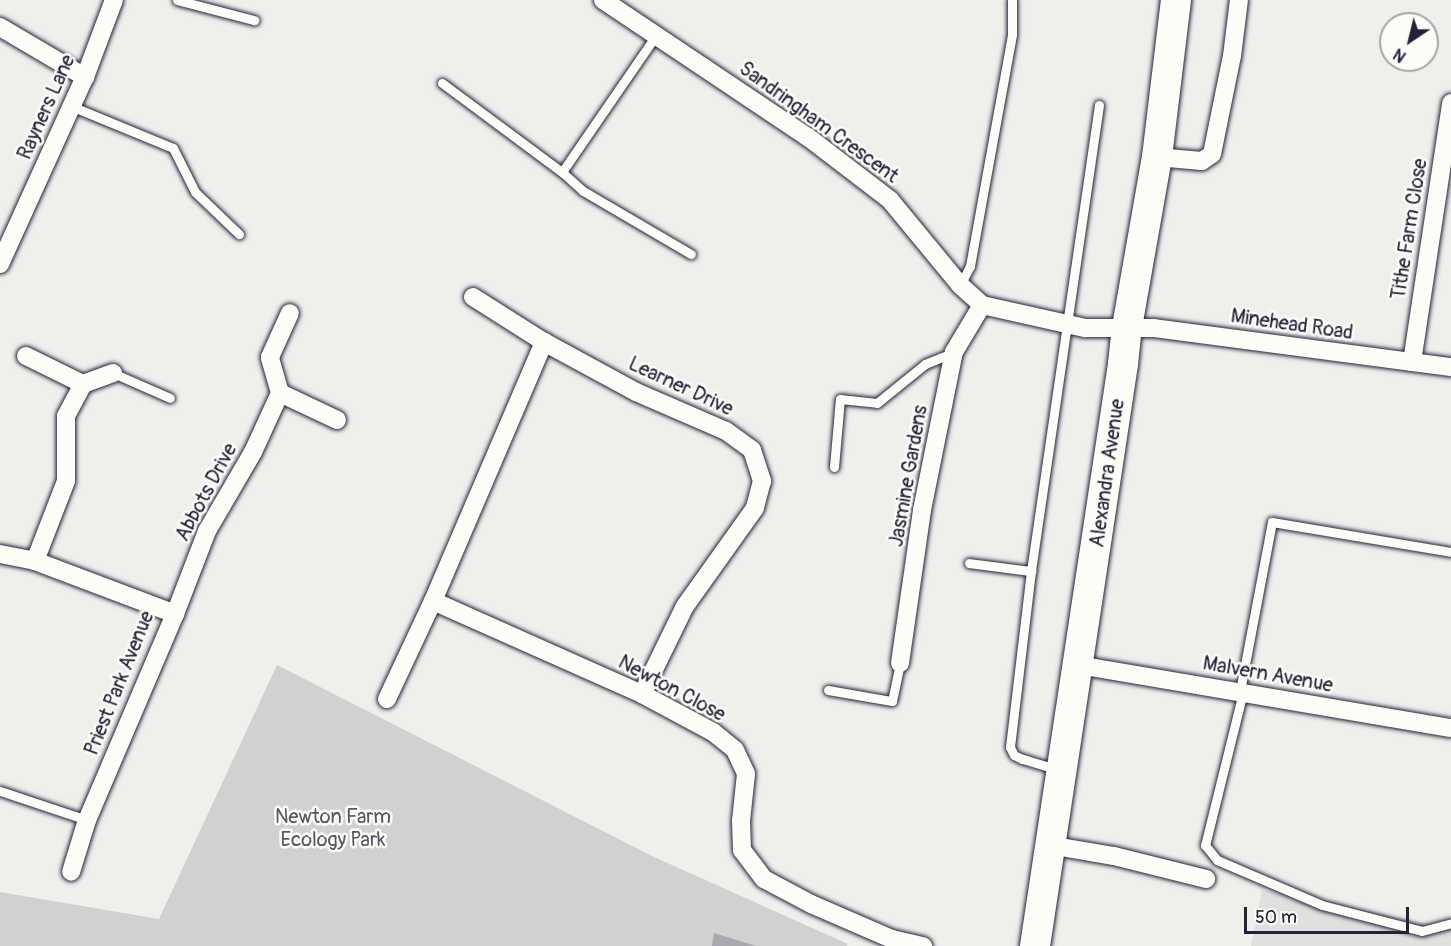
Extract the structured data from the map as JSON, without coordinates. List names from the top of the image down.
{
  "streets": {
    "main road": ["Alexandra Avenue"],
    "street": [
      "Rayners Lane",
      "Sandringham Crescent",
      "Tithe Farm Close",
      "Minehead Road",
      "Learner Drive",
      "Jasmine Gardens",
      "Abbots Drive",
      "Malvern Avenue",
      "Priest Park Avenue",
      "Newton Close"
    ]
  },
  "crossings": [
    ["Sandringham Crescent", "Minehead Road"],
    ["Sandringham Crescent", "Alexandra Avenue"],
    ["Sandringham Crescent", "Jasmine Gardens"],
    ["Tithe Farm Close", "Minehead Road"],
    ["Minehead Road", "Alexandra Avenue"],
    ["Learner Drive", "Newton Close"],
    ["Alexandra Avenue", "Malvern Avenue"],
    ["Abbots Drive", "Priest Park Avenue"]
  ],
  "parks": ["Newton Farm Ecology Park"],
  "scale_bar": "50 m",
  "north": "bottom left"
}
